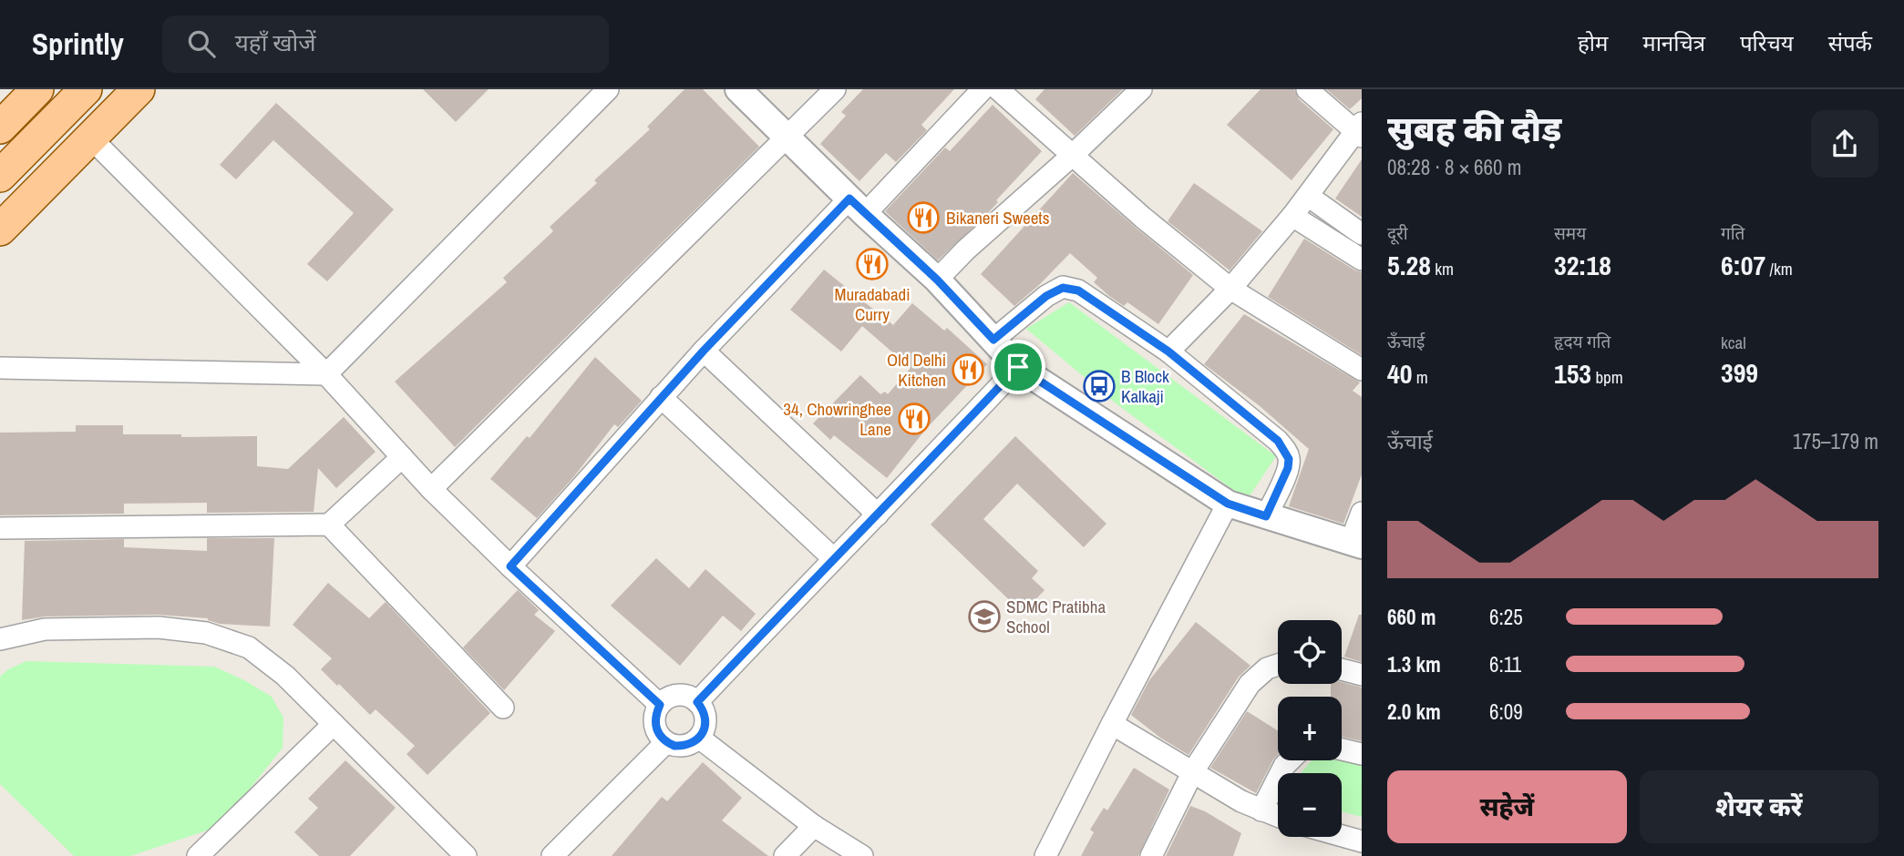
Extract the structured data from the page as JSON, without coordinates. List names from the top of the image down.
{
  "places": {
    "restaurant": [
      "Bikaneri Sweets",
      "Muradabadi Curry",
      "Old Delhi Kitchen",
      "34, Chowringhee Lane"
    ],
    "bus stop": ["B Block Kalkaji"],
    "school or university": ["SDMC Pratibha School"]
  },
  "page": {
    "header": "Sprintly",
    "search": "यहाँ खोजें",
    "nav": [
      "होम",
      "मानचित्र",
      "परिचय",
      "संपर्क"
    ],
    "heading": ["सुबह की दौड़", "08:28 · 8 × 660 m"],
    "stats": [
      ["दूरी", "5.28 km"],
      ["समय", "32:18"],
      ["गति", "6:07 /km"],
      ["ऊँचाई", "40 m"],
      ["हृदय गति", "153 bpm"],
      ["kcal", "399"]
    ],
    "chart": ["ऊँचाई", "175–179 m"],
    "list": [
      {
        "name": "660 m",
        "note": "6:25"
      },
      {
        "name": "1.3 km",
        "note": "6:11"
      },
      {
        "name": "2.0 km",
        "note": "6:09"
      }
    ],
    "map_buttons": ["+", "−"],
    "buttons": ["सहेजें", "शेयर करें"]
  }
}
